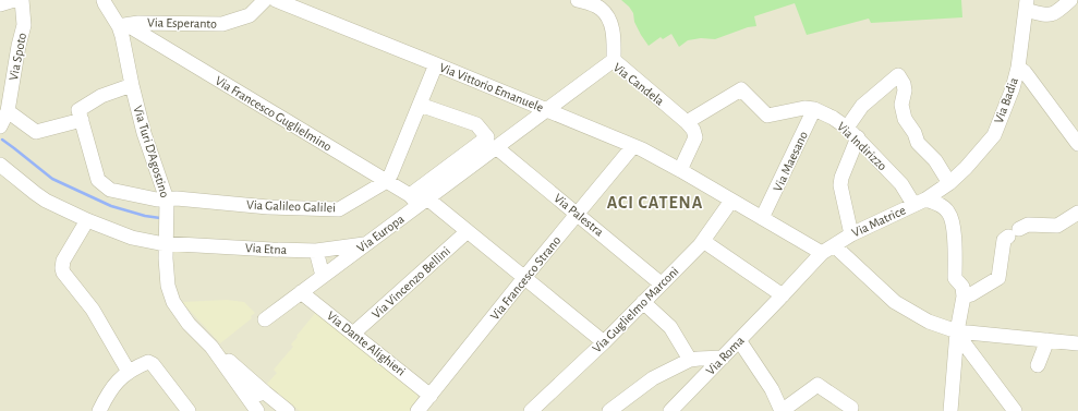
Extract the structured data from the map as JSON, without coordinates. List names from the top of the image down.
{
  "streets": {
    "street": [
      "Via Esperanto",
      "Via Spoto",
      "Via Candela",
      "Via Vittorio Emanuele",
      "Via Badia",
      "Via Francesco Guglielmino",
      "Via Indirizzo",
      "Via Turi D'Agostino",
      "Via Maesano",
      "Via Galileo Galilei",
      "Via Palestra",
      "Via Matrice",
      "Via Europa",
      "Via Etna",
      "Via Francesco Strano",
      "Via Vincenzo Bellini",
      "Via Guglielmo Marconi",
      "Via Dante Alighieri",
      "Via Roma"
    ]
  },
  "crossings": [
    ["Via Esperanto", "Via Francesco Guglielmino"],
    ["Via Esperanto", "Via Turi D'Agostino"],
    ["Via Candela", "Via Vittorio Emanuele"],
    ["Via Candela", "Via Indirizzo"],
    ["Via Candela", "Via Palestra"],
    ["Via Candela", "Via Europa"],
    ["Via Vittorio Emanuele", "Via Maesano"],
    ["Via Vittorio Emanuele", "Via Matrice"],
    ["Via Vittorio Emanuele", "Via Francesco Strano"],
    ["Via Vittorio Emanuele", "Via Guglielmo Marconi"],
    ["Via Vittorio Emanuele", "Via Roma"],
    ["Via Badia", "Via Matrice"],
    ["Via Francesco Guglielmino", "Via Turi D'Agostino"],
    ["Via Francesco Guglielmino", "Via Galileo Galilei"],
    ["Via Francesco Guglielmino", "Via Europa"],
    ["Via Francesco Guglielmino", "Via Francesco Strano"],
    ["Via Francesco Guglielmino", "Via Vincenzo Bellini"],
    ["Via Francesco Guglielmino", "Via Guglielmo Marconi"],
    ["Via Indirizzo", "Via Maesano"],
    ["Via Indirizzo", "Via Matrice"],
    ["Via Turi D'Agostino", "Via Galileo Galilei"],
    ["Via Turi D'Agostino", "Via Etna"],
    ["Via Palestra", "Via Europa"],
    ["Via Palestra", "Via Francesco Strano"],
    ["Via Palestra", "Via Guglielmo Marconi"],
    ["Via Matrice", "Via Roma"],
    ["Via Europa", "Via Etna"],
    ["Via Europa", "Via Dante Alighieri"],
    ["Via Francesco Strano", "Via Dante Alighieri"],
    ["Via Vincenzo Bellini", "Via Dante Alighieri"]
  ],
  "districts": ["ACI CATENA"]
}
